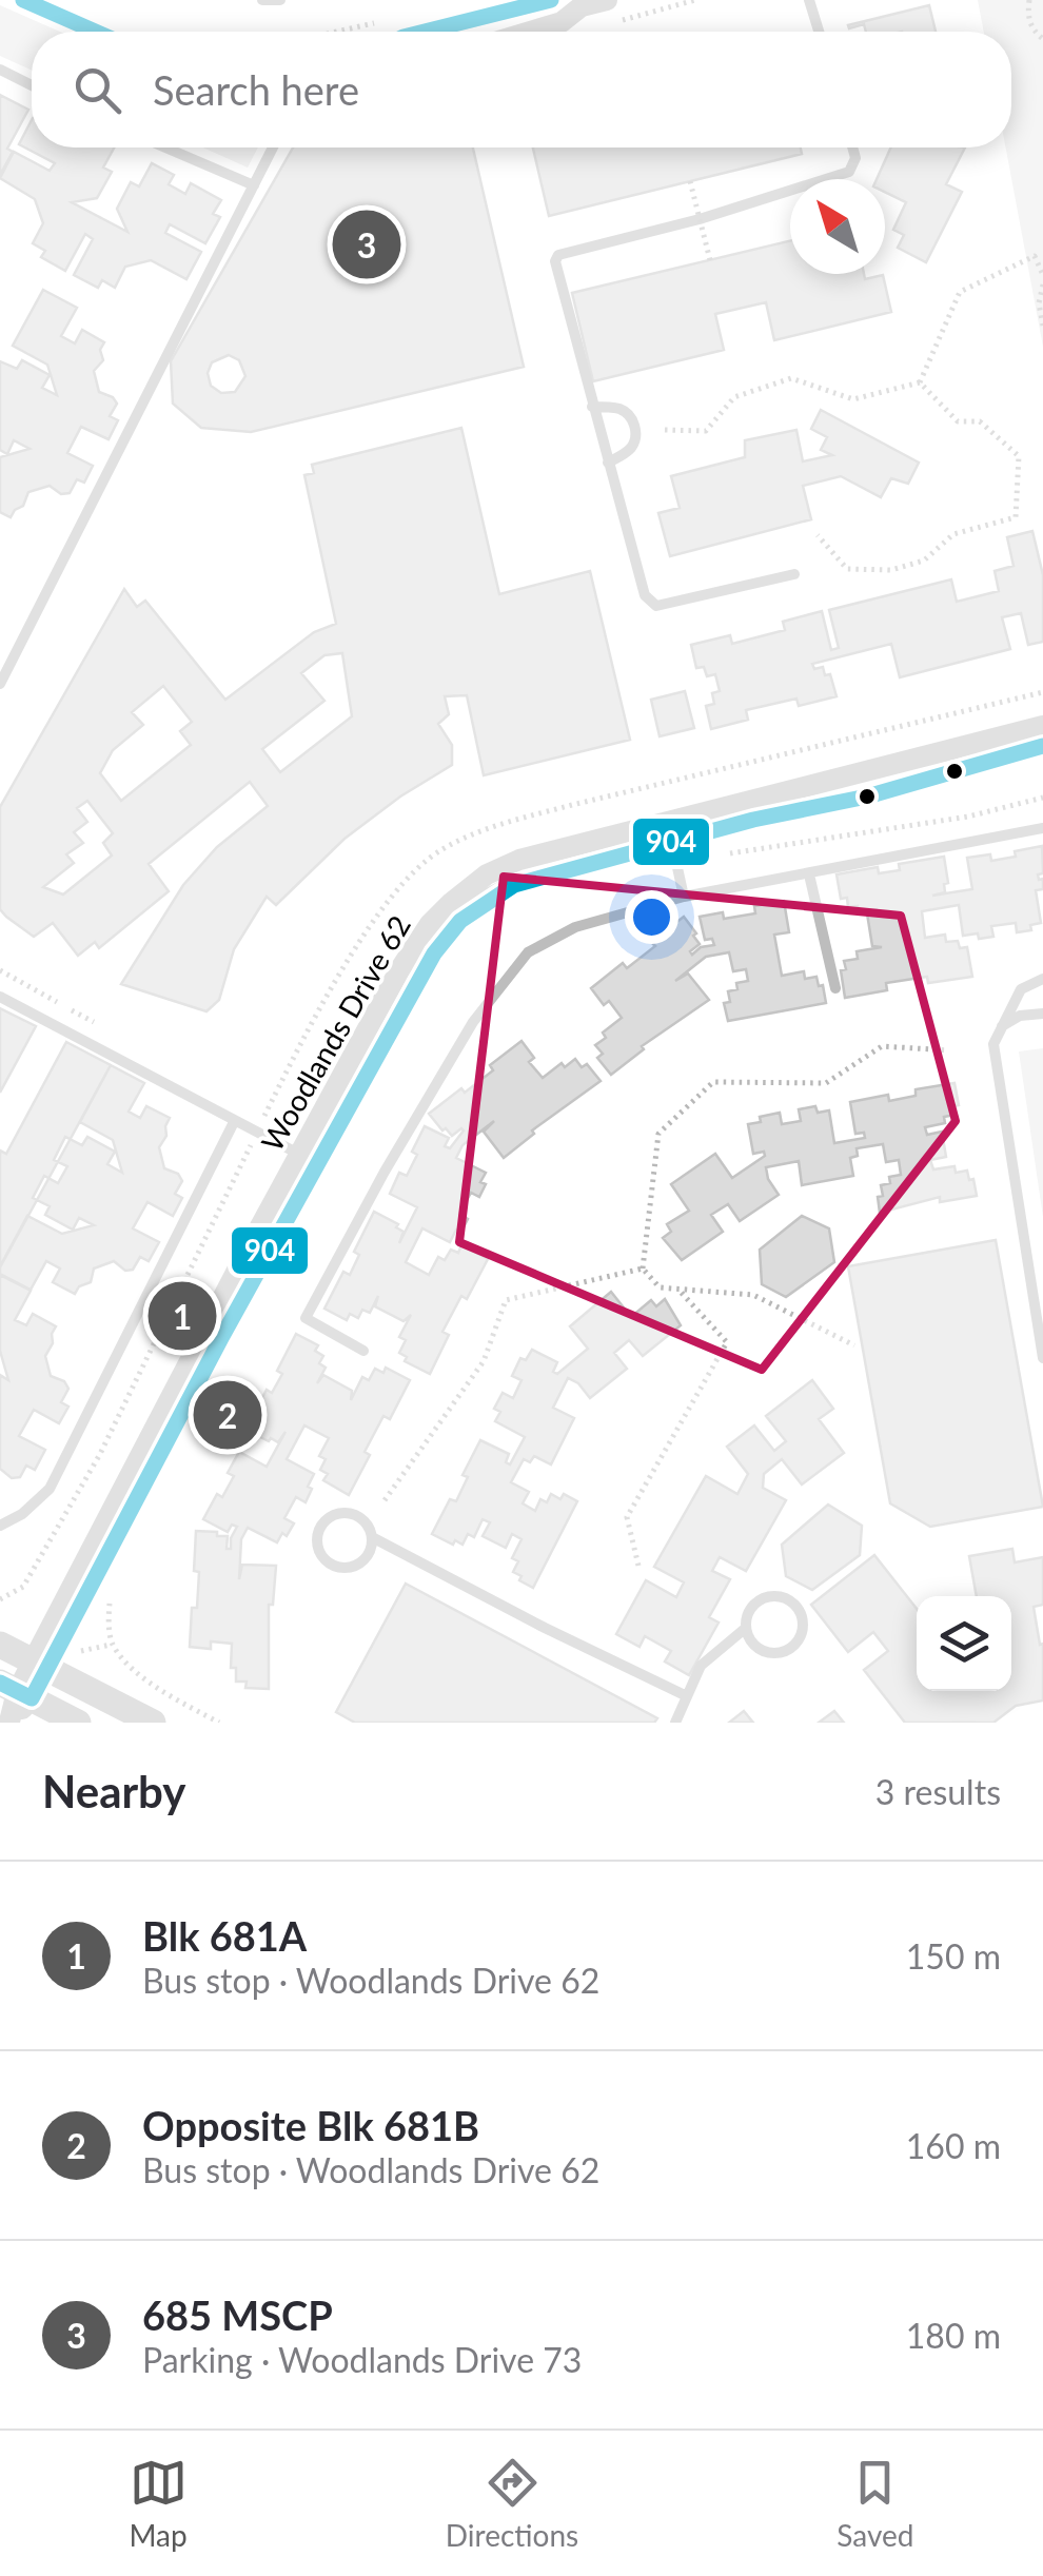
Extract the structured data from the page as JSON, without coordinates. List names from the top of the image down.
{
  "streets": {
    "street": ["Woodlands Drive 62"]
  },
  "lines": ["transit line 904"],
  "north": "top left",
  "page": {
    "search": "Search here",
    "pins": ["3", "1", "2"],
    "heading": ["Nearby", "3 results"],
    "list": [
      {
        "mark": "1",
        "name": "Blk 681A",
        "note": "Bus stop · Woodlands Drive 62",
        "value": "150 m"
      },
      {
        "mark": "2",
        "name": "Opposite Blk 681B",
        "note": "Bus stop · Woodlands Drive 62",
        "value": "160 m"
      },
      {
        "mark": "3",
        "name": "685 MSCP",
        "note": "Parking · Woodlands Drive 73",
        "value": "180 m"
      }
    ],
    "nav": ["Map", "Directions", "Saved"]
  }
}
